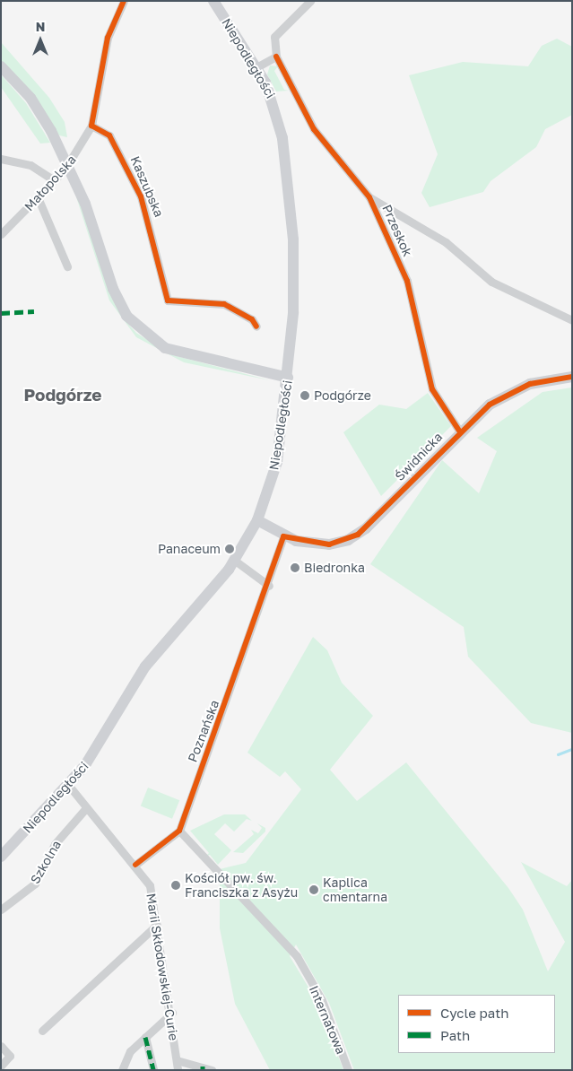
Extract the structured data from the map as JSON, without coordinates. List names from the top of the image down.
{
  "streets": {
    "main road": ["Niepodległości", "Świdnicka"],
    "street": [
      "Małopolska",
      "Kaszubska",
      "Przeskok",
      "Poznańska",
      "Szkolna",
      "Marii Skłodowskiej-Curie",
      "Internatowa"
    ]
  },
  "crossings": [
    ["Niepodległości", "Świdnicka"],
    ["Niepodległości", "Marii Skłodowskiej-Curie"],
    ["Małopolska", "Kaszubska"],
    ["Przeskok", "Świdnicka"],
    ["Świdnicka", "Poznańska"],
    ["Poznańska", "Internatowa"],
    ["Szkolna", "Marii Skłodowskiej-Curie"]
  ],
  "districts": ["Podgórze"],
  "places": [
    "Podgórze",
    "Panaceum",
    "Biedronka",
    "Kościół pw. św. Franciszka z Asyżu",
    "Kaplica cmentarna"
  ],
  "legend": ["Cycle path", "Path"],
  "north": "top"
}
